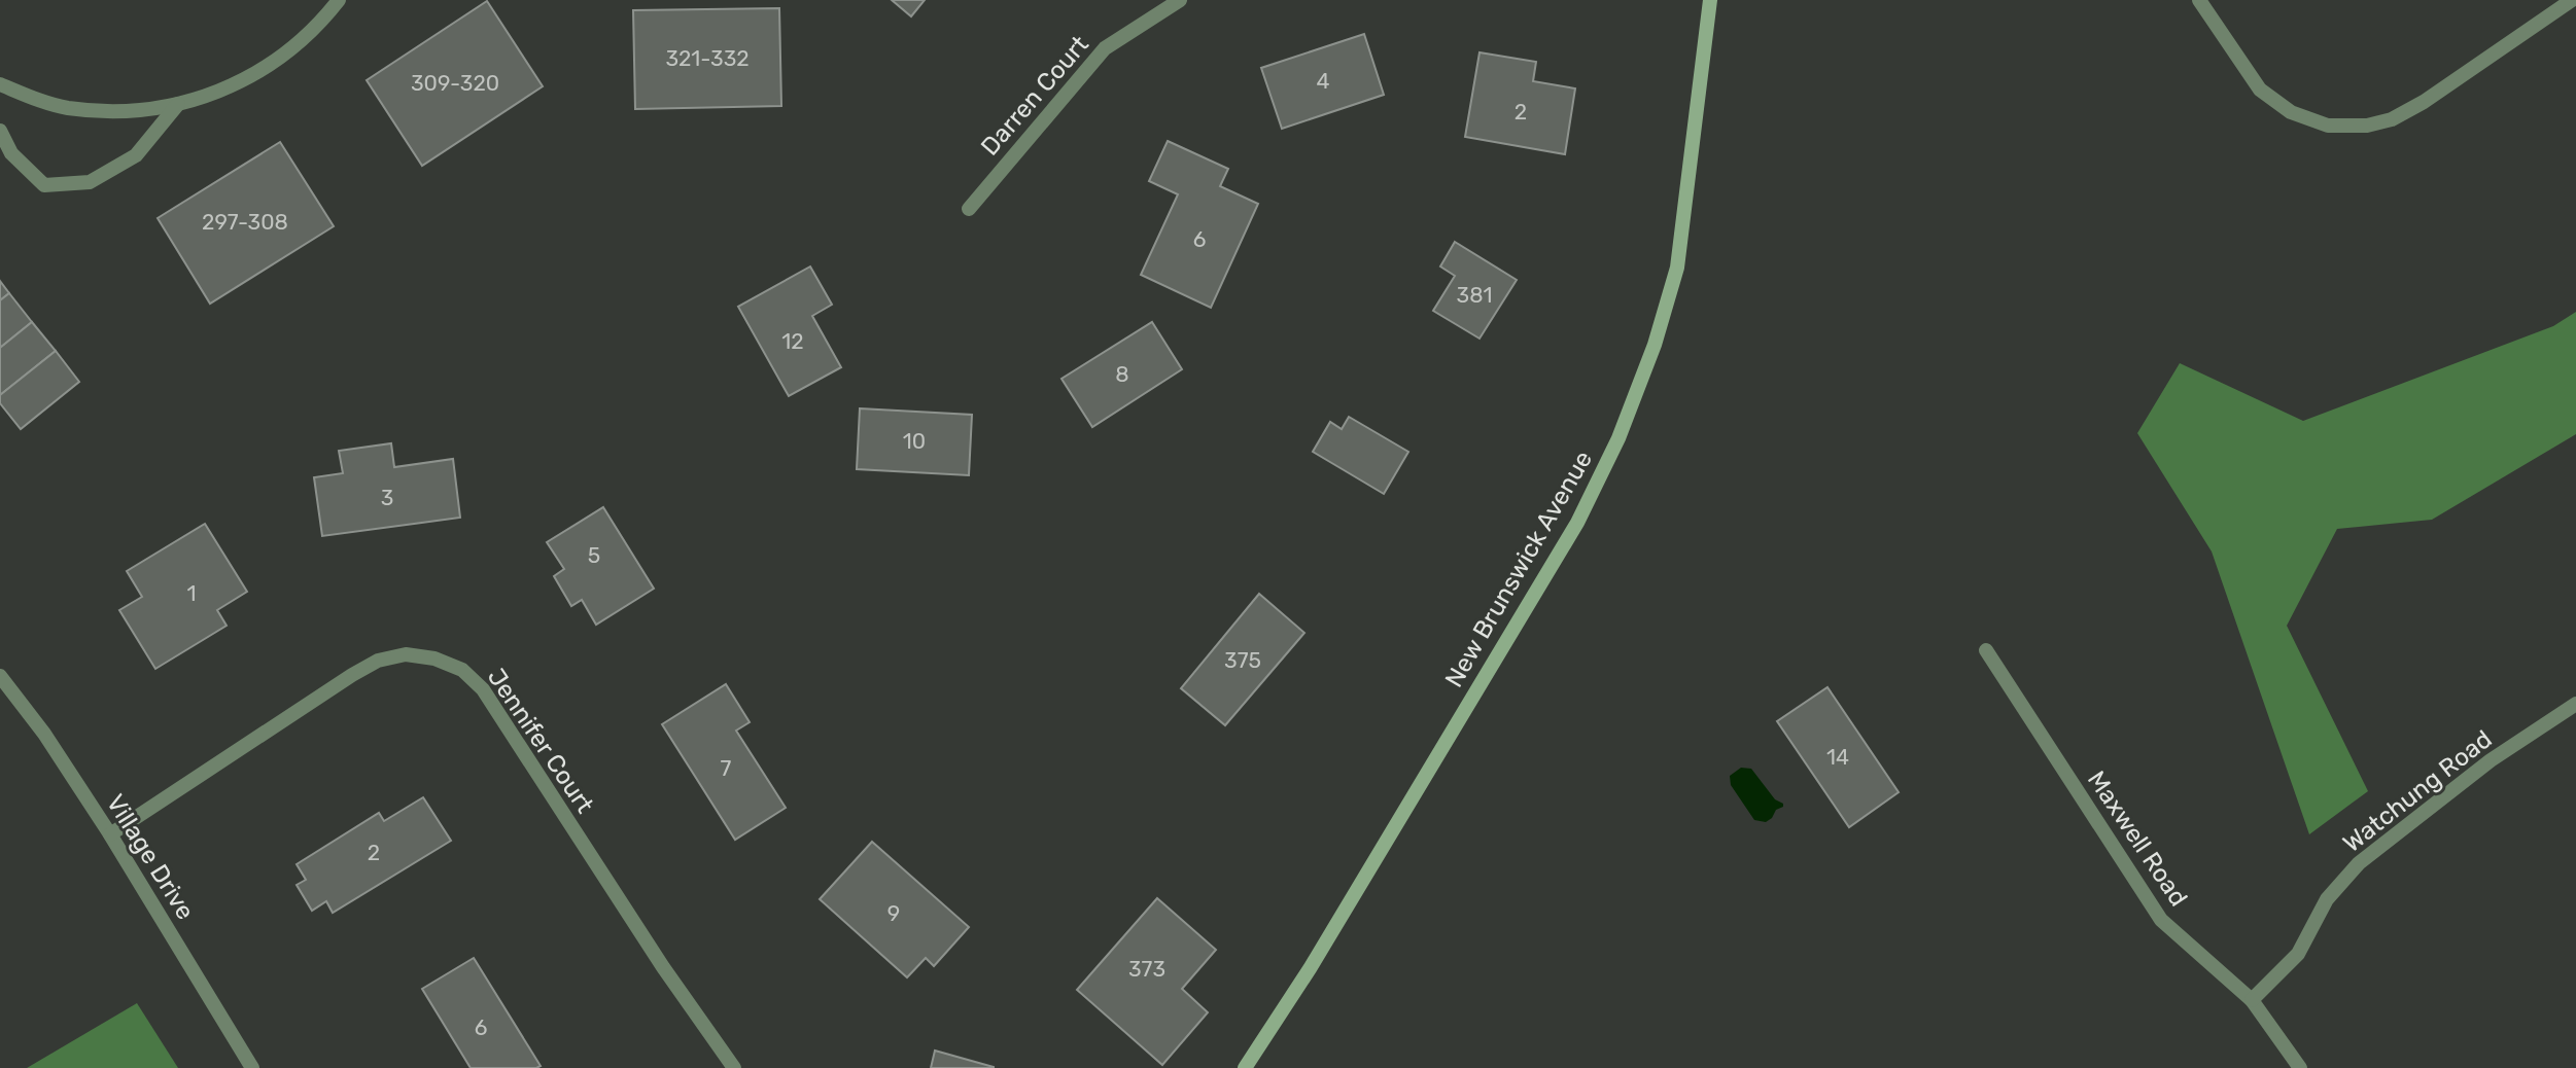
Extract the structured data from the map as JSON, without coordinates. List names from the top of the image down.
{
  "streets": {
    "street": [
      "Darren Court",
      "New Brunswick Avenue",
      "Jennifer Court",
      "Watchung Road",
      "Maxwell Road",
      "Village Drive"
    ]
  },
  "crossings": [
    ["Jennifer Court", "Village Drive"],
    ["Watchung Road", "Maxwell Road"]
  ],
  "house_numbers": [
    "321-332",
    "4",
    "309-320",
    "2",
    "297-308",
    "6",
    "381",
    "12",
    "8",
    "10",
    "3",
    "5",
    "1",
    "375",
    "14",
    "7",
    "2",
    "9",
    "373",
    "6"
  ]
}
